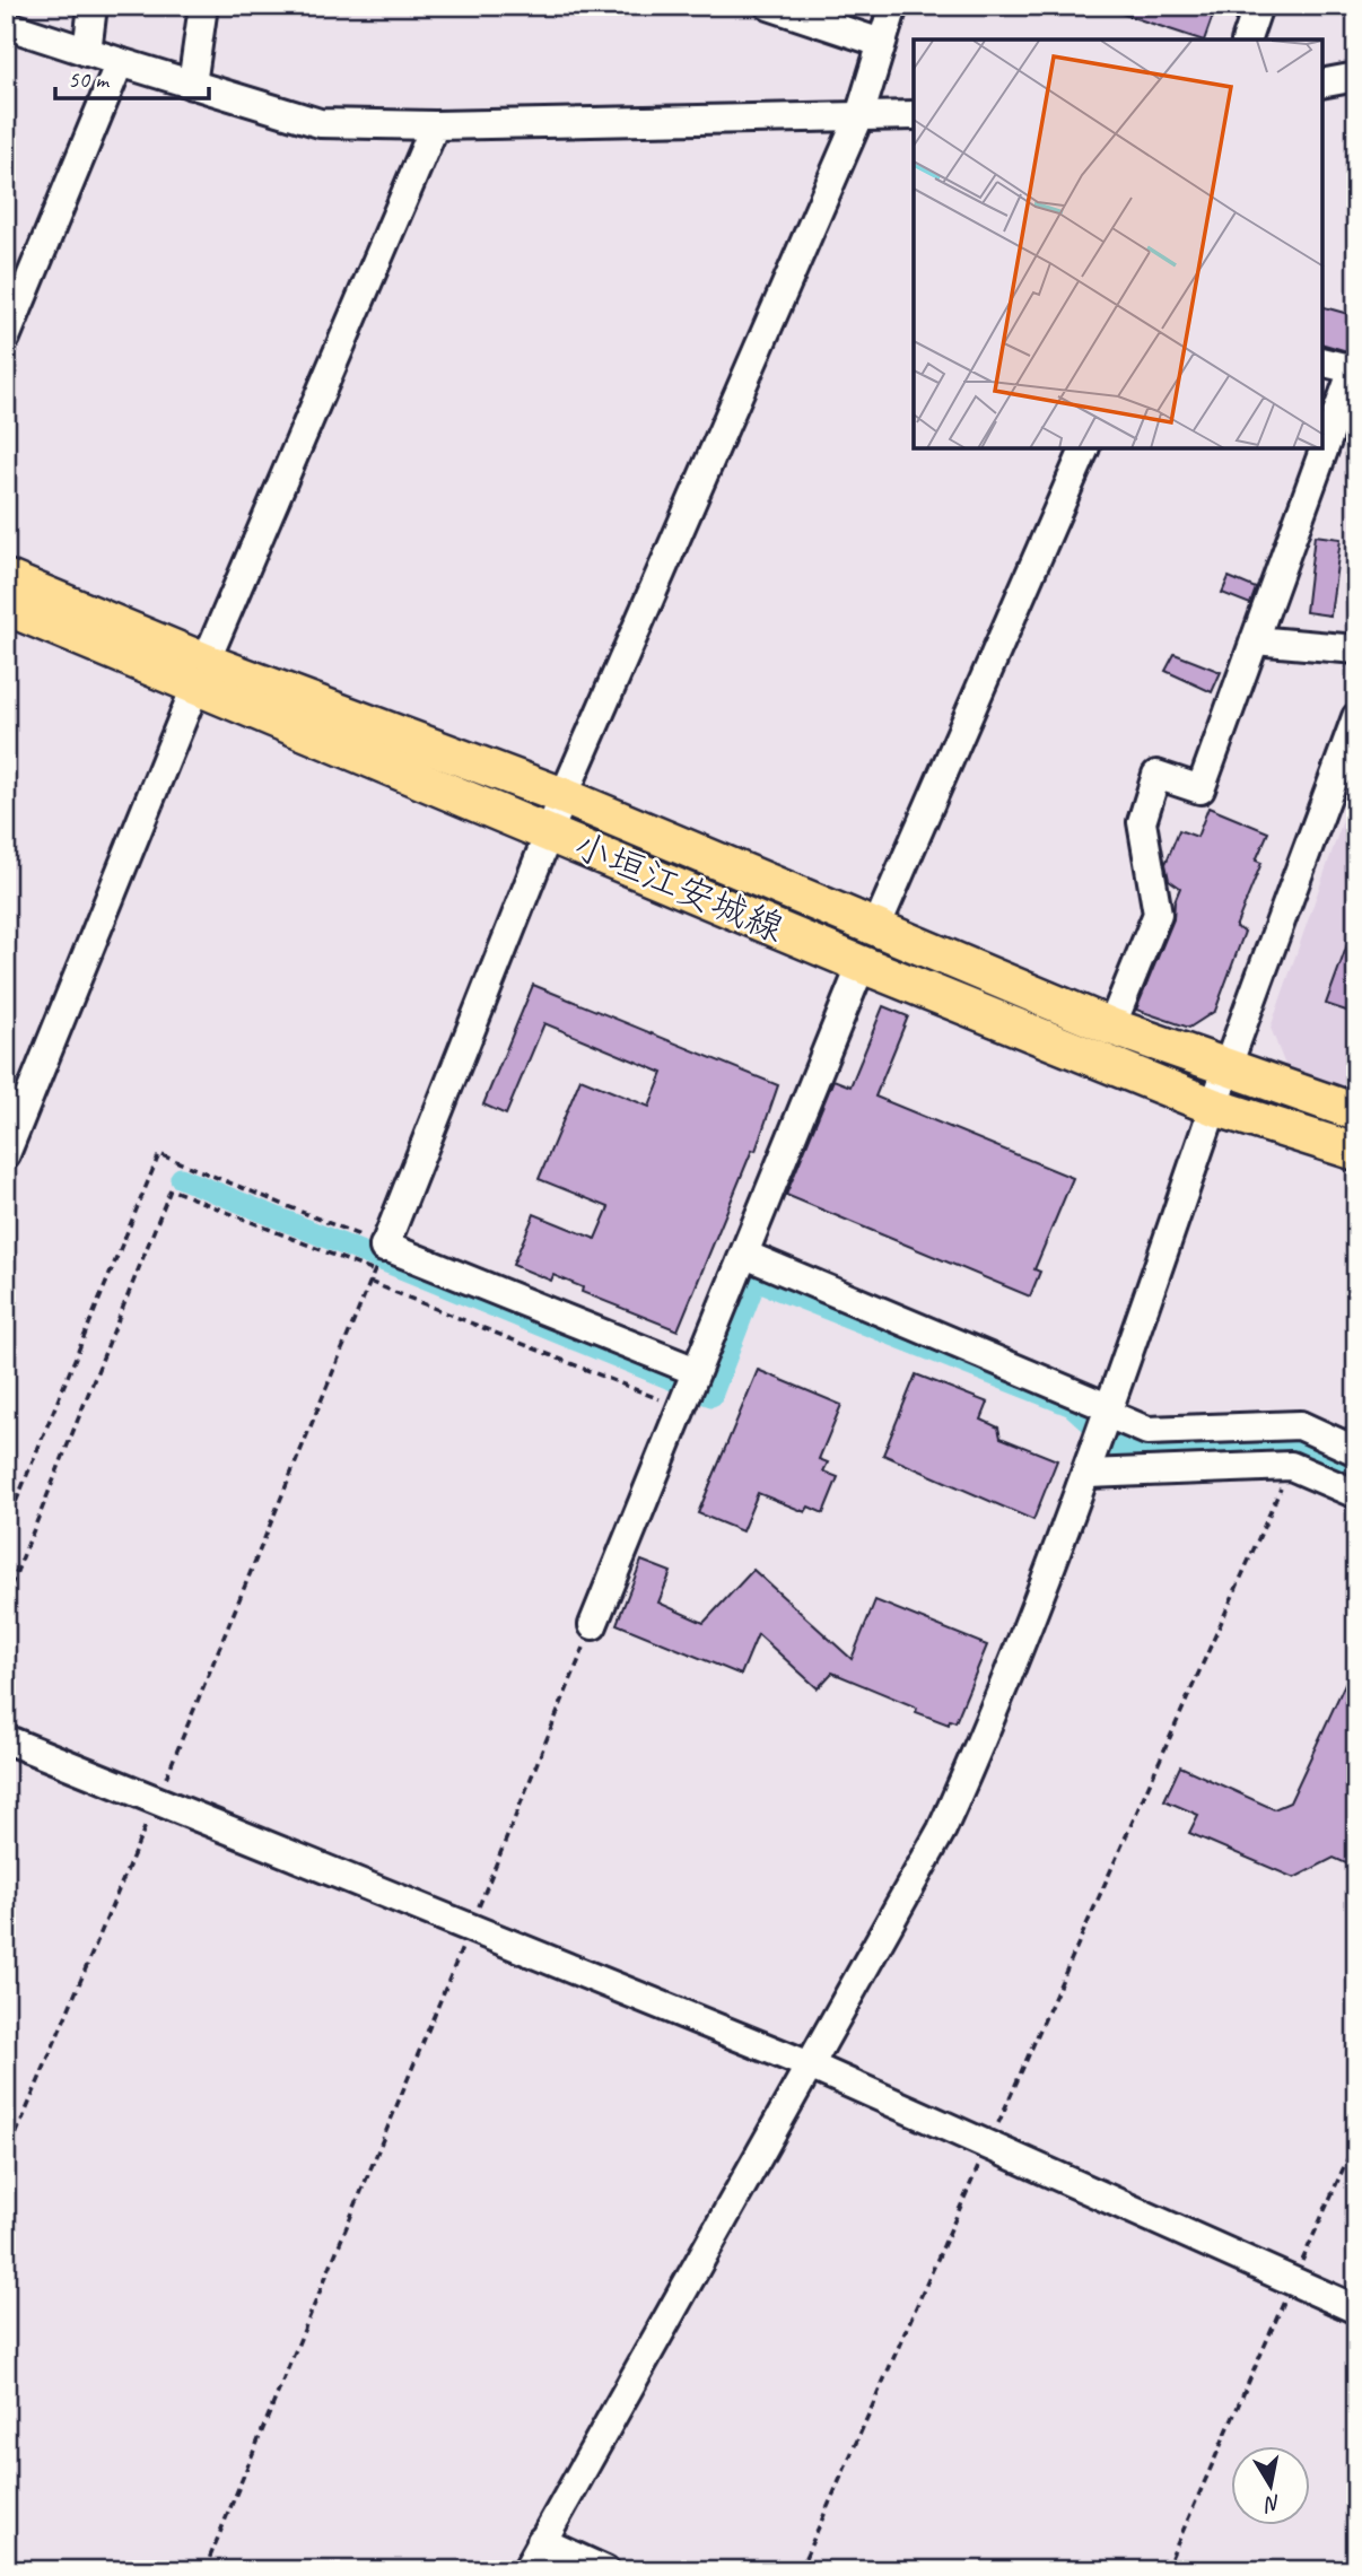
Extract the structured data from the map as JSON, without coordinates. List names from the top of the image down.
{
  "streets": {
    "main road": ["小垣江安城線"]
  },
  "scale_bar": "50 m",
  "north": "bottom"
}
